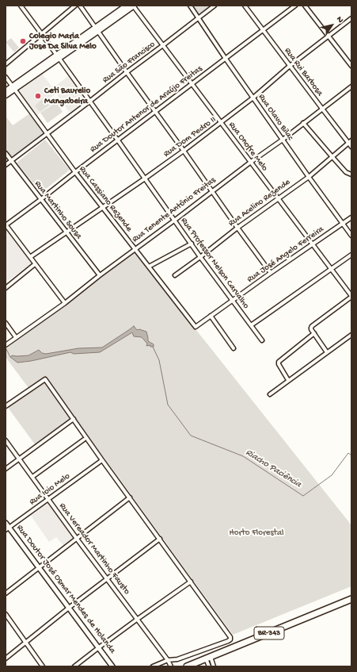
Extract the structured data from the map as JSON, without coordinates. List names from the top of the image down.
{
  "streets": {
    "highway": ["BR-343"],
    "street": [
      "Rua São Francisco",
      "Rua Rui Barbosa",
      "Rua Doutor Antenor de Araújo Freitas",
      "Rua Olavo Bilac",
      "Rua Dom Pedro II",
      "Rua Onofre Melo",
      "Rua Cassiano Rezende",
      "Rua Acelino Rezende",
      "Rua Martinho Sousa",
      "Rua Tenente Antônio Freitas",
      "Rua José Angelo Ferreira",
      "Rua Professor Nelson Carvalho",
      "Rua Ioio Melo",
      "Rua Vereador Martinho Fausto",
      "Rua Doutor José Osmar Mendes de Holanda"
    ]
  },
  "crossings": [
    ["Rua São Francisco", "Rua Olavo Bilac"],
    ["Rua São Francisco", "Rua Onofre Melo"],
    ["Rua São Francisco", "Rua Cassiano Rezende"],
    ["Rua São Francisco", "Rua Martinho Sousa"],
    ["Rua São Francisco", "Rua Professor Nelson Carvalho"],
    ["Rua Rui Barbosa", "Rua Doutor Antenor de Araújo Freitas"],
    ["Rua Rui Barbosa", "Rua Dom Pedro II"],
    ["Rua Rui Barbosa", "Rua Acelino Rezende"],
    ["Rua Rui Barbosa", "Rua Tenente Antônio Freitas"],
    ["Rua Doutor Antenor de Araújo Freitas", "Rua Olavo Bilac"],
    ["Rua Doutor Antenor de Araújo Freitas", "Rua Onofre Melo"],
    ["Rua Doutor Antenor de Araújo Freitas", "Rua Cassiano Rezende"],
    ["Rua Doutor Antenor de Araújo Freitas", "Rua Martinho Sousa"],
    ["Rua Doutor Antenor de Araújo Freitas", "Rua Professor Nelson Carvalho"],
    ["Rua Olavo Bilac", "Rua Dom Pedro II"],
    ["Rua Olavo Bilac", "Rua Acelino Rezende"],
    ["Rua Olavo Bilac", "Rua Tenente Antônio Freitas"],
    ["Rua Olavo Bilac", "Rua José Angelo Ferreira"],
    ["Rua Dom Pedro II", "Rua Onofre Melo"],
    ["Rua Dom Pedro II", "Rua Cassiano Rezende"],
    ["Rua Dom Pedro II", "Rua Martinho Sousa"],
    ["Rua Dom Pedro II", "Rua Professor Nelson Carvalho"],
    ["Rua Onofre Melo", "Rua Acelino Rezende"],
    ["Rua Onofre Melo", "Rua Tenente Antônio Freitas"],
    ["Rua Onofre Melo", "Rua José Angelo Ferreira"],
    ["Rua Cassiano Rezende", "Rua Tenente Antônio Freitas"],
    ["Rua Cassiano Rezende", "Rua José Angelo Ferreira"],
    ["Rua Acelino Rezende", "Rua Professor Nelson Carvalho"],
    ["Rua Martinho Sousa", "Rua Tenente Antônio Freitas"],
    ["Rua Tenente Antônio Freitas", "Rua Professor Nelson Carvalho"],
    ["Rua José Angelo Ferreira", "Rua Professor Nelson Carvalho"],
    ["Rua Ioio Melo", "Rua Vereador Martinho Fausto"],
    ["Rua Ioio Melo", "Rua Doutor José Osmar Mendes de Holanda"]
  ],
  "water": ["Riacho Paciência"],
  "parks": ["Horto Florestal"],
  "places": ["Colegio Maria Jose Da Silva Melo", "Ceti Baurelio Mangabeira"],
  "north": "top right"
}
